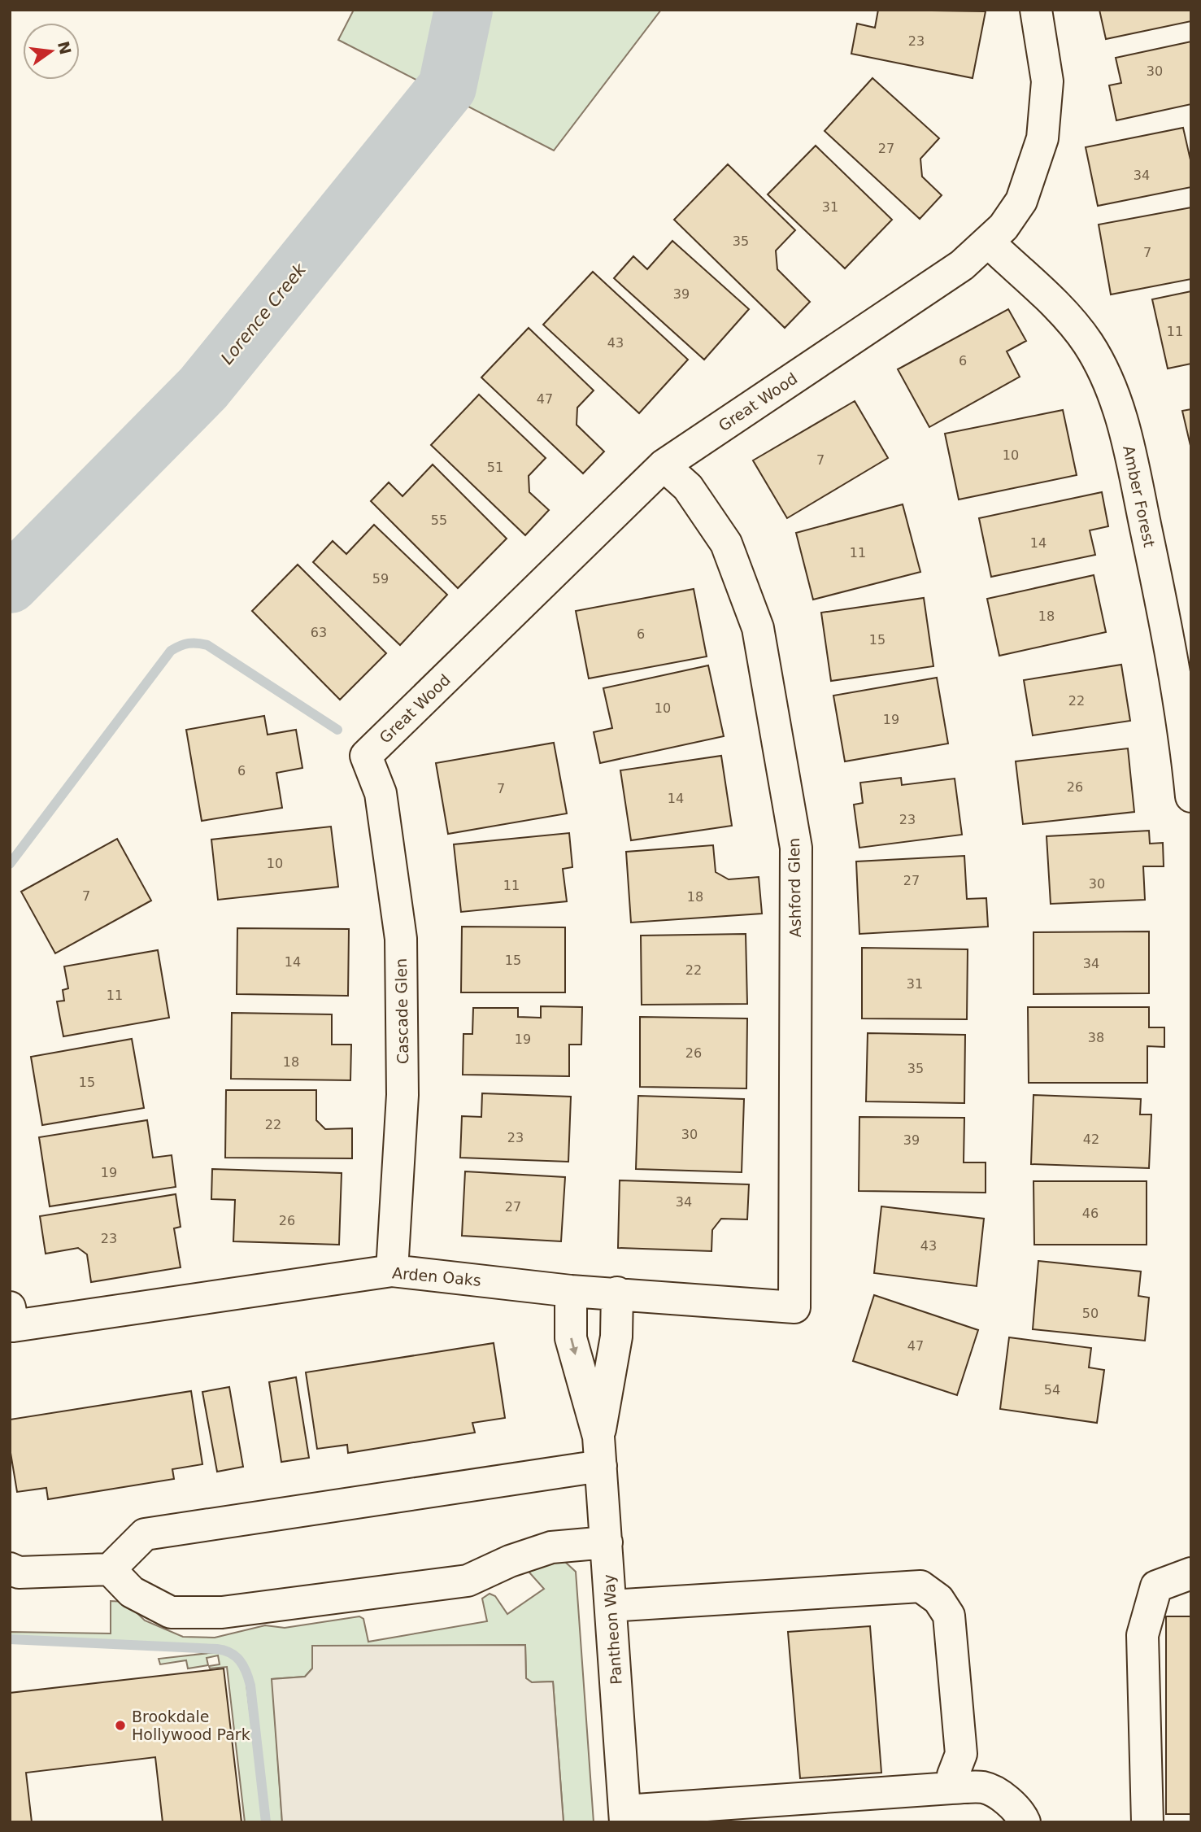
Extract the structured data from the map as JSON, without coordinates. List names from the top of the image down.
{
  "streets": {
    "street": [
      "Great Wood",
      "Amber Forest",
      "Ashford Glen",
      "Cascade Glen",
      "Arden Oaks",
      "Pantheon Way"
    ]
  },
  "crossings": [
    ["Great Wood", "Amber Forest"],
    ["Great Wood", "Ashford Glen"],
    ["Great Wood", "Cascade Glen"],
    ["Ashford Glen", "Arden Oaks"],
    ["Cascade Glen", "Arden Oaks"],
    ["Arden Oaks", "Pantheon Way"]
  ],
  "water": ["Lorence Creek"],
  "places": ["Brookdale Hollywood Park"],
  "house_numbers": [
    "23",
    "30",
    "27",
    "34",
    "31",
    "35",
    "7",
    "39",
    "11",
    "43",
    "6",
    "47",
    "10",
    "7",
    "51",
    "55",
    "14",
    "11",
    "59",
    "18",
    "63",
    "6",
    "15",
    "22",
    "10",
    "19",
    "6",
    "26",
    "7",
    "14",
    "23",
    "10",
    "27",
    "30",
    "11",
    "7",
    "18",
    "15",
    "14",
    "34",
    "22",
    "31",
    "11",
    "38",
    "19",
    "26",
    "18",
    "35",
    "15",
    "22",
    "30",
    "23",
    "42",
    "39",
    "19",
    "34",
    "27",
    "46",
    "26",
    "23",
    "43",
    "50",
    "47",
    "54"
  ],
  "north": "right"
}
